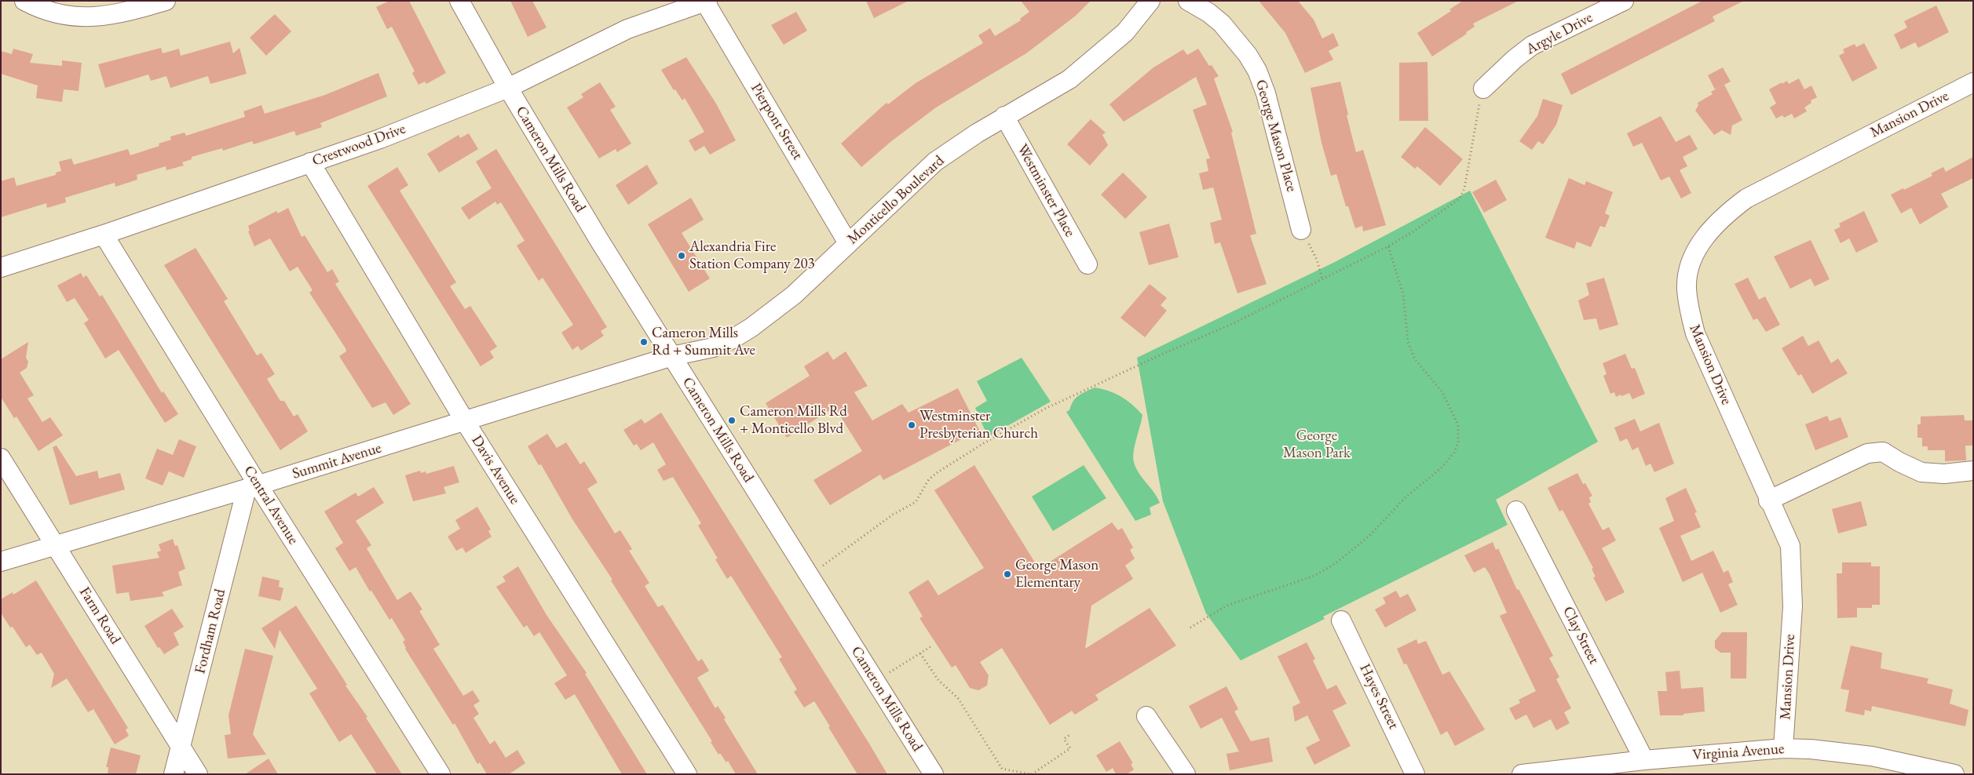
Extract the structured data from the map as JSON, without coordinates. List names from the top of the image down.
{
  "streets": {
    "street": [
      "Argyle Drive",
      "Mansion Drive",
      "Pierpont Street",
      "George Mason Place",
      "Crestwood Drive",
      "Cameron Mills Road",
      "Westminster Place",
      "Monticello Boulevard",
      "Summit Avenue",
      "Davis Avenue",
      "Central Avenue",
      "Farm Road",
      "Fordham Road",
      "Clay Street",
      "Hayes Street",
      "Virginia Avenue"
    ]
  },
  "crossings": [
    ["Mansion Drive", "Virginia Avenue"],
    ["Pierpont Street", "Crestwood Drive"],
    ["Pierpont Street", "Monticello Boulevard"],
    ["Crestwood Drive", "Cameron Mills Road"],
    ["Crestwood Drive", "Davis Avenue"],
    ["Crestwood Drive", "Central Avenue"],
    ["Cameron Mills Road", "Monticello Boulevard"],
    ["Cameron Mills Road", "Summit Avenue"],
    ["Westminster Place", "Monticello Boulevard"],
    ["Monticello Boulevard", "Summit Avenue"],
    ["Summit Avenue", "Davis Avenue"],
    ["Summit Avenue", "Central Avenue"],
    ["Summit Avenue", "Farm Road"],
    ["Summit Avenue", "Fordham Road"],
    ["Central Avenue", "Fordham Road"],
    ["Farm Road", "Fordham Road"],
    ["Clay Street", "Virginia Avenue"]
  ],
  "parks": ["George Mason Park"],
  "places": [
    "Alexandria Fire Station Company 203",
    "Cameron Mills Rd + Summit Ave",
    "Cameron Mills Rd + Monticello Blvd",
    "Westminster Presbyterian Church",
    "George Mason Elementary"
  ]
}
